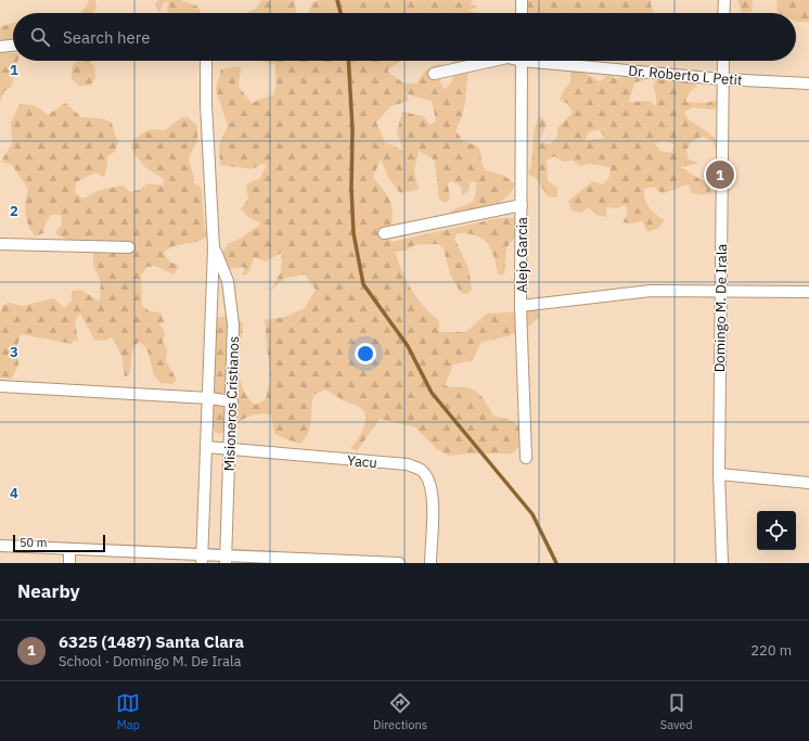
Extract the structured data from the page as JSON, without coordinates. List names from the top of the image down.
{
  "streets": {
    "street": [
      "Dr. Roberto L Petit",
      "Alejo Garcia",
      "Domingo M. De Irala",
      "Misioneros Cristianos",
      "Yacu"
    ]
  },
  "crossings": [
    ["Dr. Roberto L Petit", "Domingo M. De Irala"],
    ["Misioneros Cristianos", "Yacu"]
  ],
  "scale_bar": "50 m",
  "page": {
    "search": "Search here",
    "pins": "1",
    "scale": "50 m",
    "heading": "Nearby",
    "list": [
      {
        "mark": "1",
        "name": "6325 (1487) Santa Clara",
        "note": "School · Domingo M. De Irala",
        "value": "220 m"
      }
    ],
    "nav": ["Map", "Directions", "Saved"]
  },
  "grid": {
    "rows": [
      "1",
      "2",
      "3",
      "4"
    ]
  }
}
